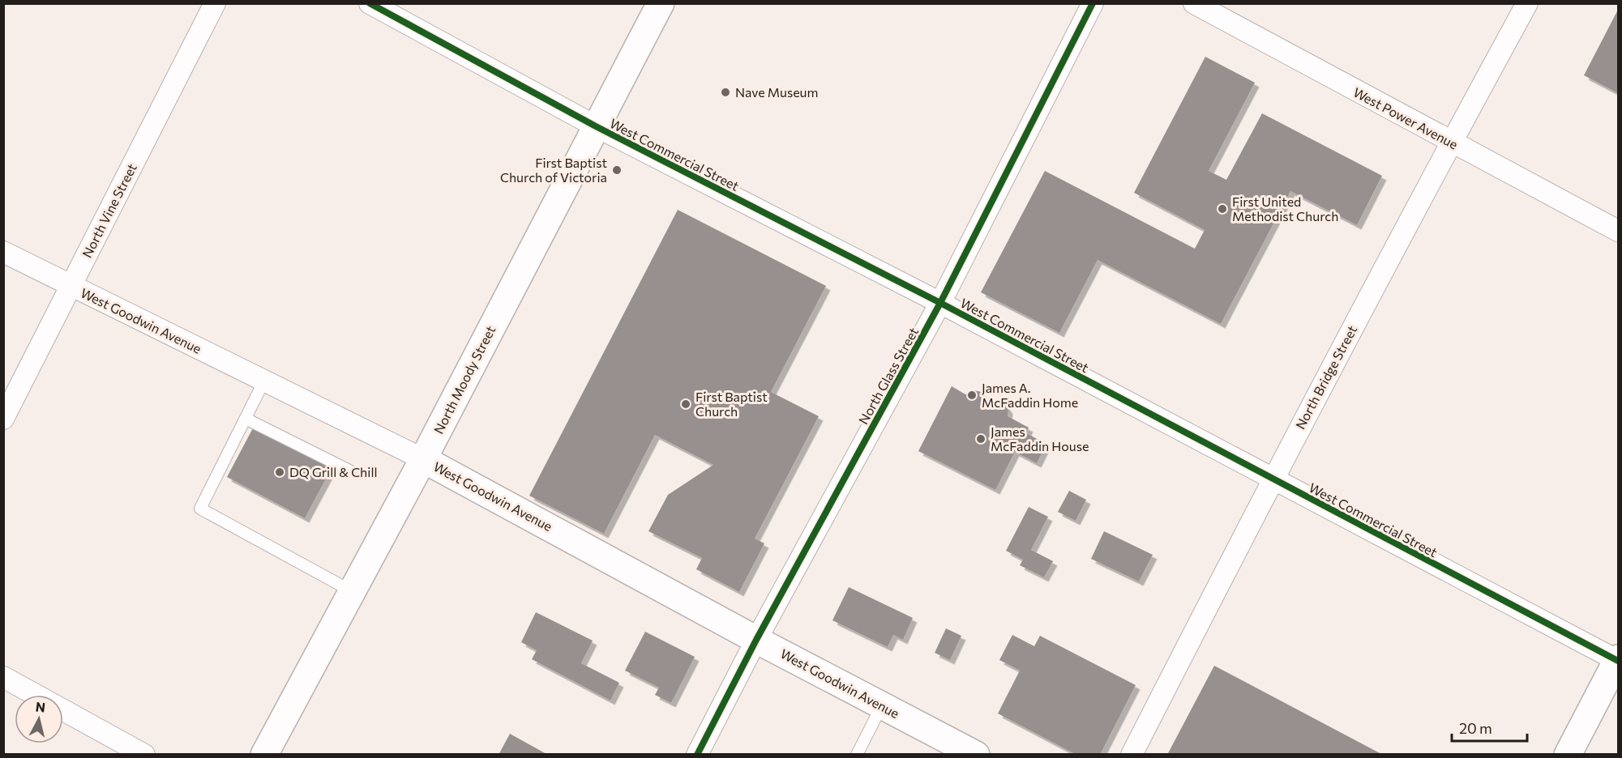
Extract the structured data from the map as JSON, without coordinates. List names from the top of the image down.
{
  "streets": {
    "main road": ["West Goodwin Avenue", "North Moody Street"],
    "street": [
      "West Power Avenue",
      "West Commercial Street",
      "North Vine Street",
      "North Glass Street",
      "North Bridge Street"
    ]
  },
  "crossings": [
    ["West Power Avenue", "North Bridge Street"],
    ["West Commercial Street", "North Glass Street"],
    ["West Commercial Street", "North Bridge Street"],
    ["West Commercial Street", "North Moody Street"],
    ["North Vine Street", "West Goodwin Avenue"],
    ["West Goodwin Avenue", "North Glass Street"],
    ["West Goodwin Avenue", "North Moody Street"]
  ],
  "places": [
    "Nave Museum",
    "First Baptist Church of Victoria",
    "First United Methodist Church",
    "James A. McFaddin Home",
    "First Baptist Church",
    "James McFaddin House",
    "DQ Grill & Chill"
  ],
  "scale_bar": "20 m",
  "north": "top"
}
